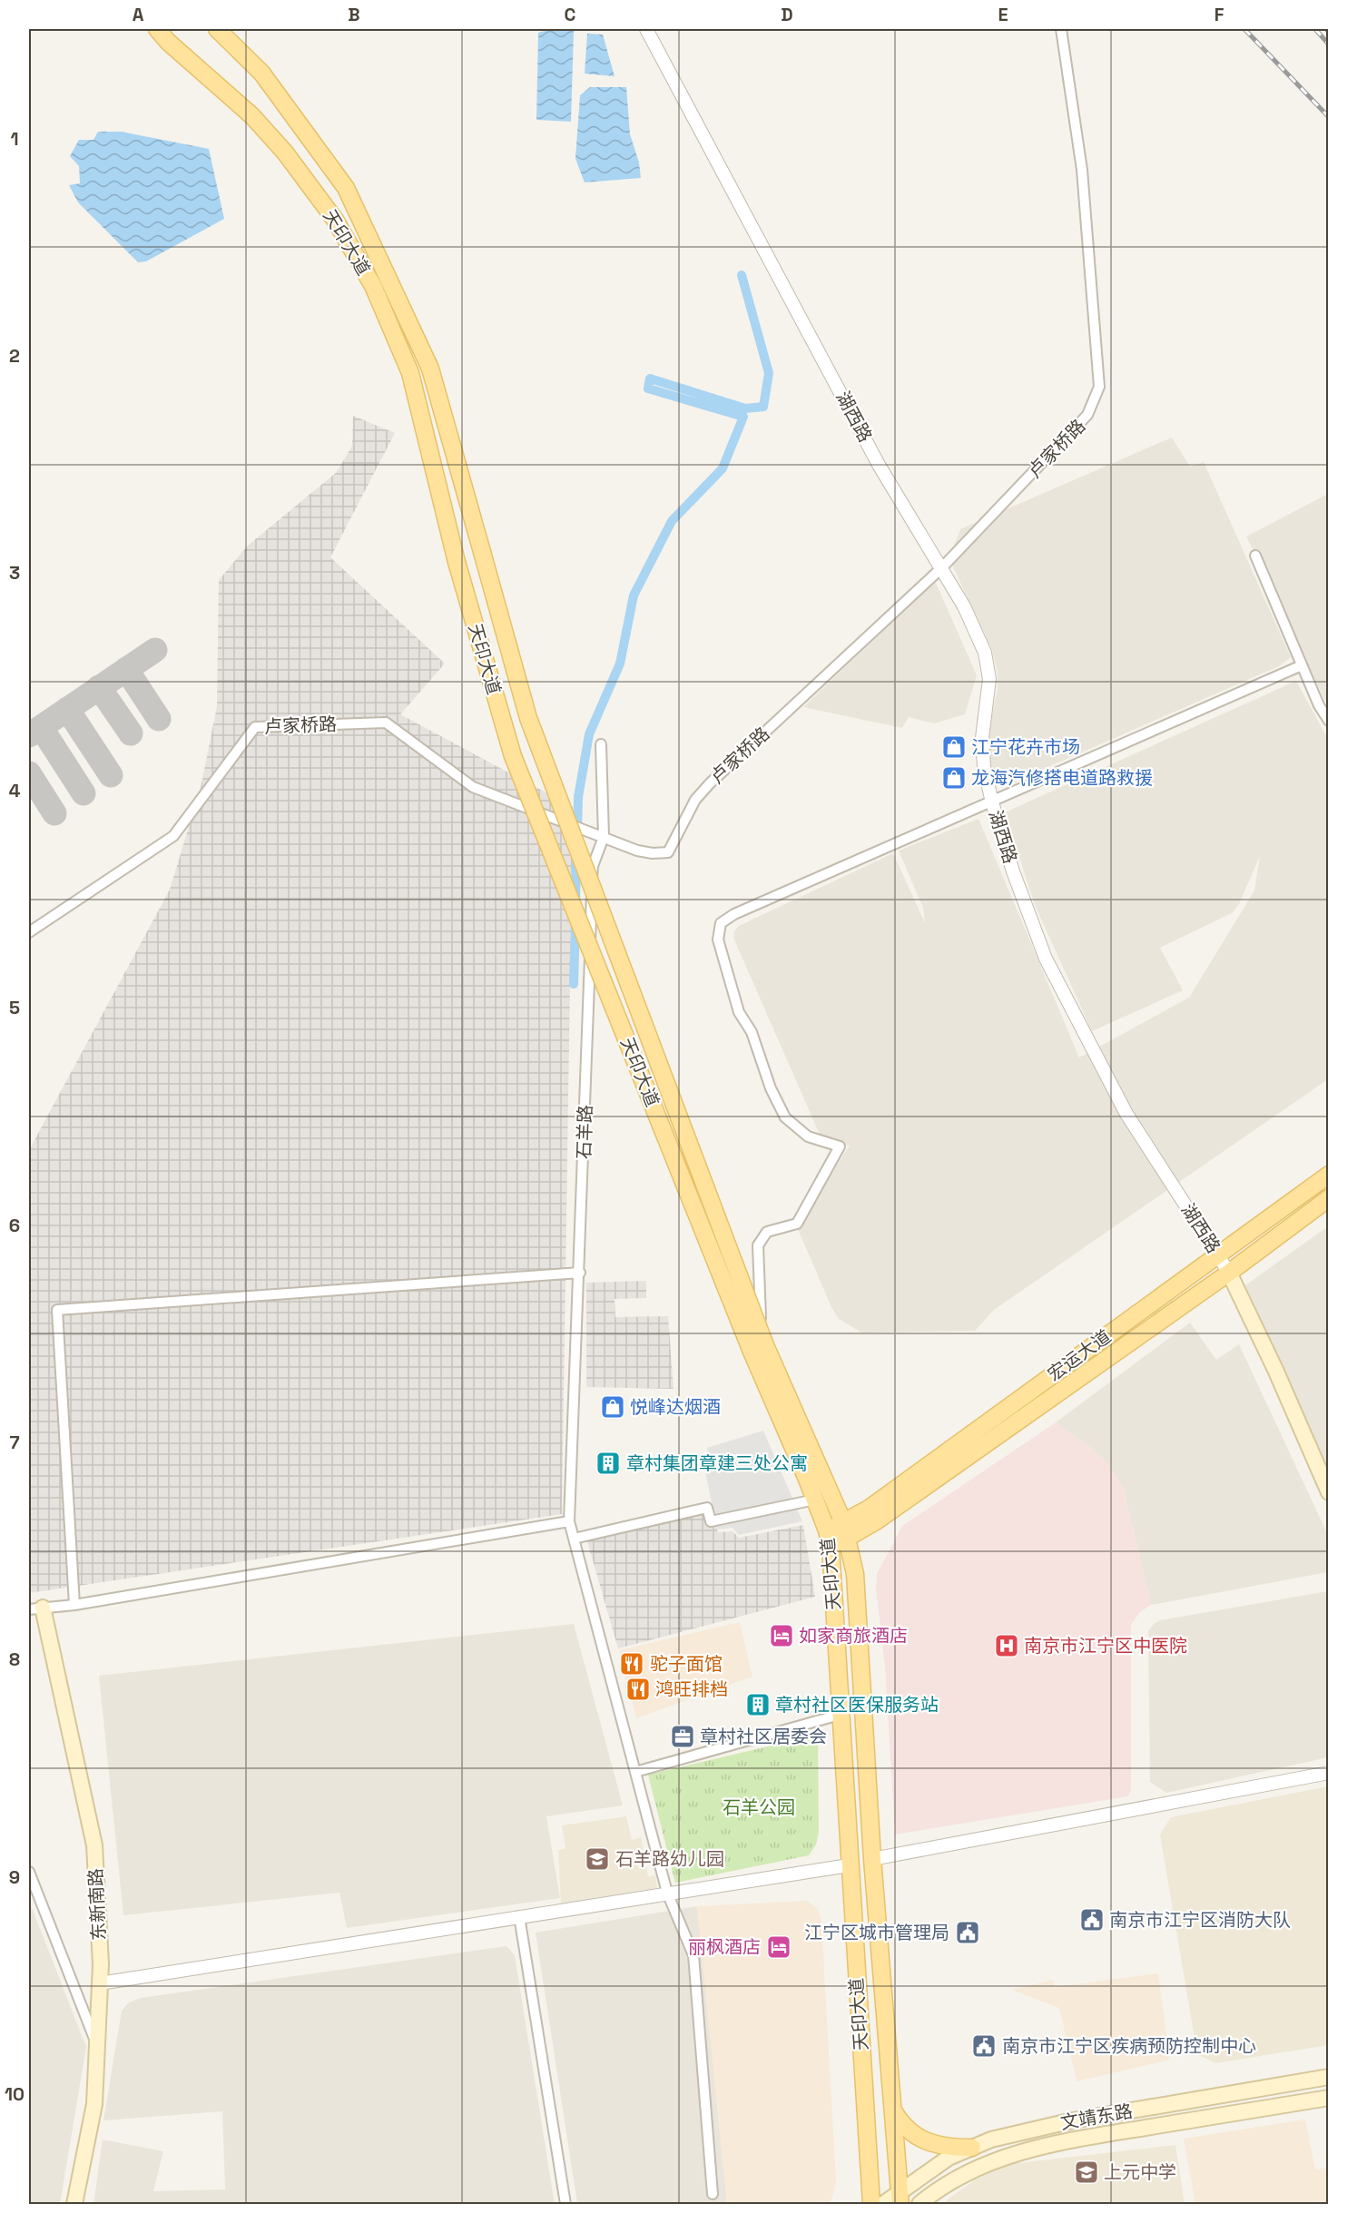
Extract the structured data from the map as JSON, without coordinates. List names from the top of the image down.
{
  "streets": {
    "main road": [
      "天印大道",
      "湖西路",
      "宏运大道",
      "东新南路",
      "文靖东路"
    ],
    "street": ["卢家桥路", "石羊路"]
  },
  "crossings": [
    ["天印大道", "宏运大道"],
    ["天印大道", "文靖东路"],
    ["湖西路", "卢家桥路"],
    ["湖西路", "宏运大道"],
    ["卢家桥路", "石羊路"]
  ],
  "parks": ["石羊公园"],
  "places": {
    "shop": ["江宁花卉市场", "龙海汽修搭电道路救援", "悦峰达烟酒"],
    "building": ["章村集团章建三处公寓", "章村社区医保服务站"],
    "hotel": ["如家商旅酒店", "丽枫酒店"],
    "hospital": ["南京市江宁区中医院"],
    "restaurant": ["驼子面馆", "鸿旺排档"],
    "office": ["章村社区居委会"],
    "school or university": ["石羊路幼儿园", "上元中学"],
    "public building": ["南京市江宁区消防大队", "江宁区城市管理局", "南京市江宁区疾病预防控制中心"]
  },
  "grid": {
    "columns": [
      "A",
      "B",
      "C",
      "D",
      "E",
      "F"
    ],
    "rows": [
      "1",
      "2",
      "3",
      "4",
      "5",
      "6",
      "7",
      "8",
      "9",
      "10"
    ]
  }
}
